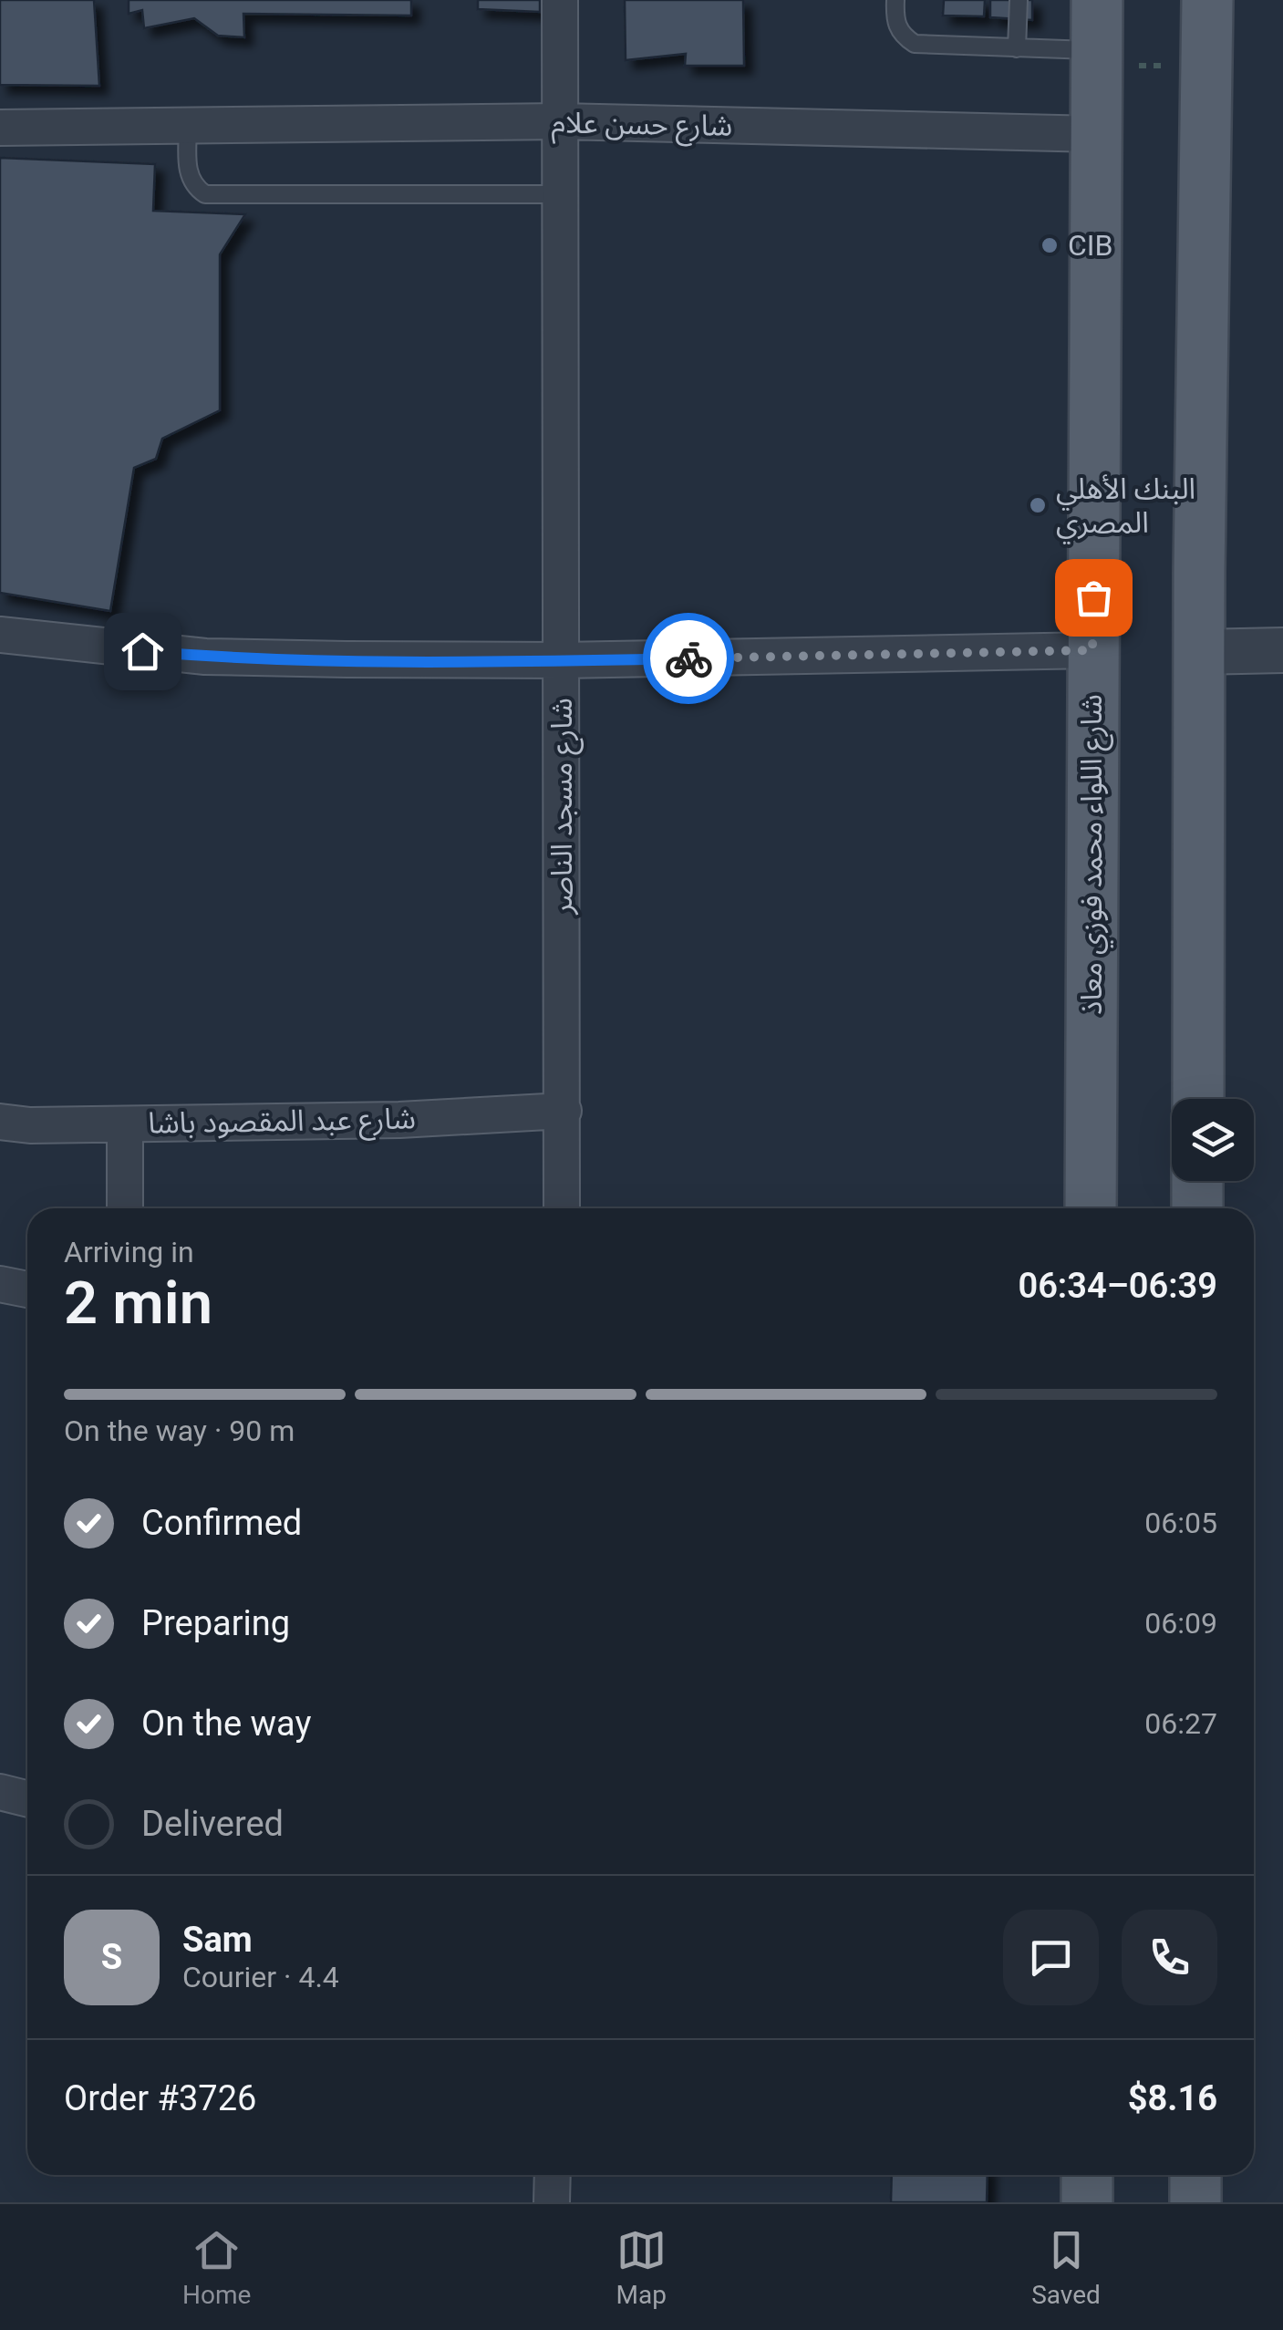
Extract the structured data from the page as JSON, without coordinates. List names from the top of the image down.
{
  "streets": {
    "main road": ["شارع اللواء محمد فوزي معاذ"],
    "street": ["شارع حسن علام", "شارع مسجد الناصر", "شارع عبد المقصود باشا"]
  },
  "crossings": [
    ["شارع حسن علام", "شارع مسجد الناصر"],
    ["شارع حسن علام", "شارع اللواء محمد فوزي معاذ"],
    ["شارع مسجد الناصر", "شارع عبد المقصود باشا"]
  ],
  "places": ["CIB", "البنك الأهلي المصري"],
  "page": {
    "heading": ["2 min", "Arriving in", "06:34–06:39"],
    "panel": [
      "Sam",
      "Courier · 4.4",
      "Order #3726",
      "$8.16"
    ],
    "bar": "On the way · 90 m",
    "list": [
      ["Confirmed", "06:05"],
      ["Preparing", "06:09"],
      ["On the way", "06:27"],
      "Delivered"
    ],
    "round": "S",
    "tabs": ["Home", "Map", "Saved"]
  }
}
